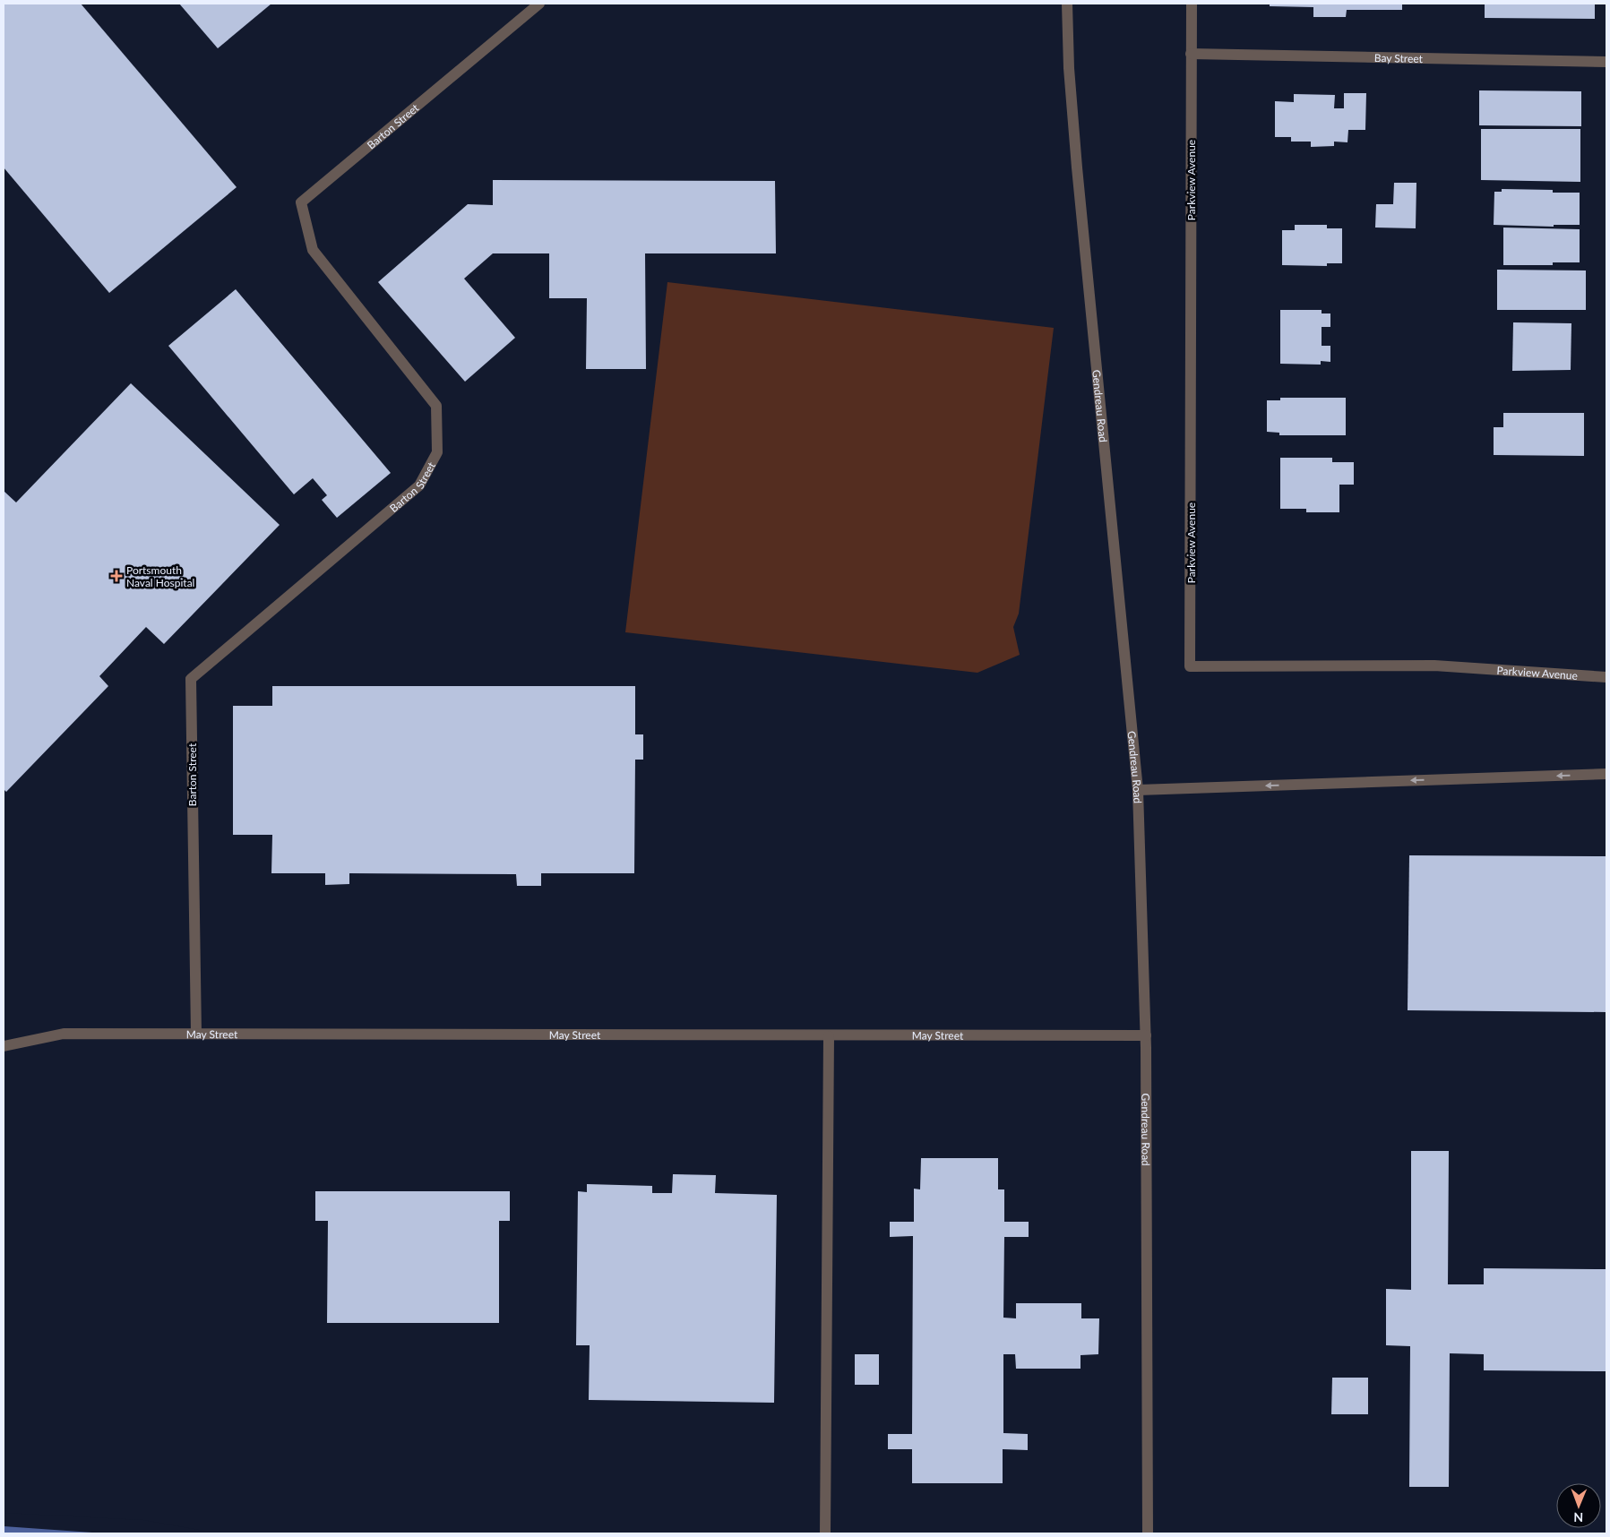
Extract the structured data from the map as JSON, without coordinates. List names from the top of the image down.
{
  "streets": {
    "street": [
      "Bay Street",
      "Barton Street",
      "Parkview Avenue",
      "Gendreau Road",
      "May Street"
    ]
  },
  "crossings": [
    ["Bay Street", "Parkview Avenue"],
    ["Barton Street", "May Street"],
    ["Gendreau Road", "May Street"]
  ],
  "places": {
    "health": ["Portsmouth Naval Hospital"]
  },
  "north": "bottom"
}
